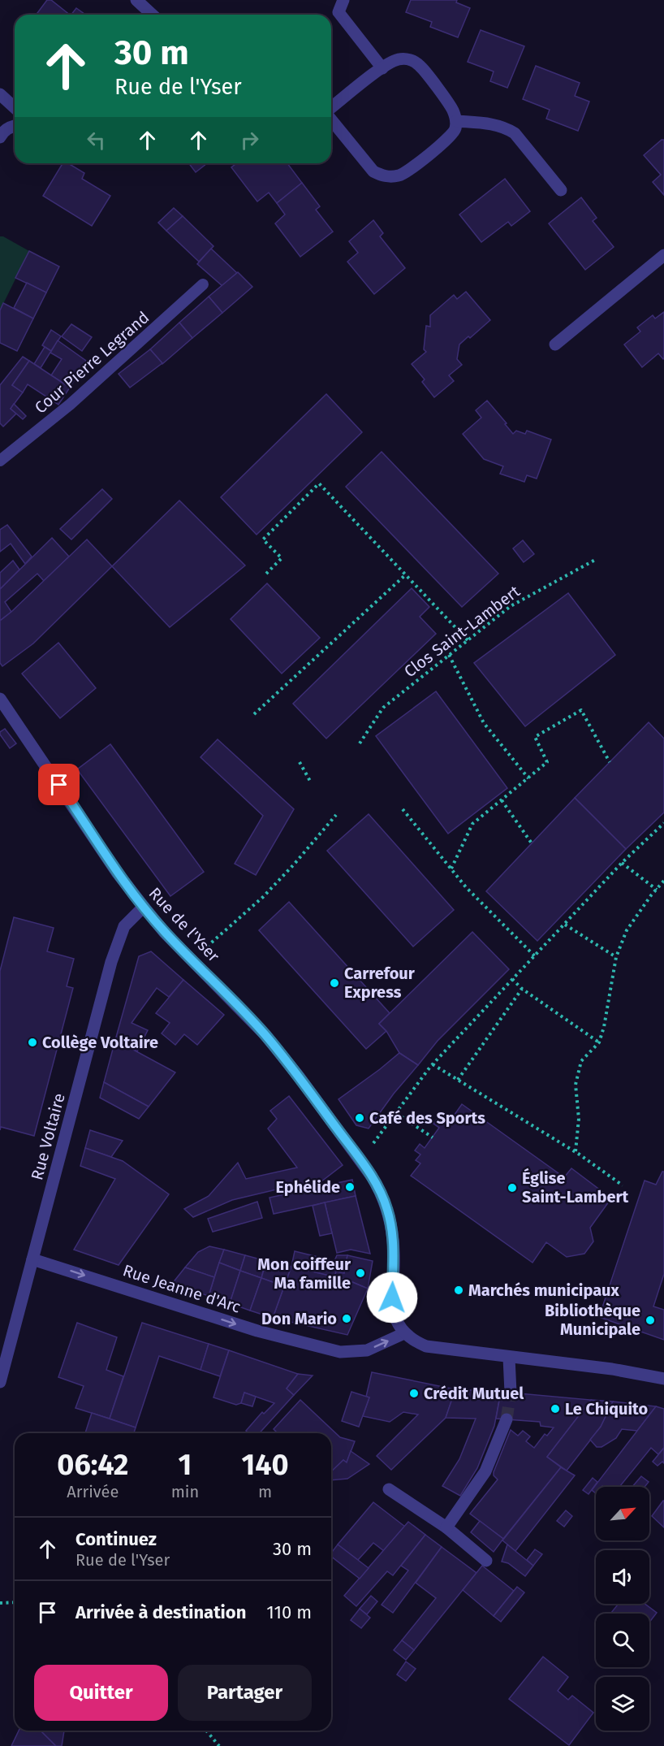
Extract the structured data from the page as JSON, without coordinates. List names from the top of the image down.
{
  "streets": {
    "street": ["Rue de l'Yser", "Rue Voltaire", "Rue Jeanne d'Arc"],
    "lane": ["Cour Pierre Legrand"],
    "path": ["Clos Saint-Lambert"]
  },
  "crossings": [
    ["Rue de l'Yser", "Rue Voltaire"],
    ["Rue de l'Yser", "Rue Jeanne d'Arc"],
    ["Rue Voltaire", "Rue Jeanne d'Arc"]
  ],
  "one_way": ["Rue Jeanne d'Arc"],
  "places": [
    "Carrefour Express",
    "Collège Voltaire",
    "Café des Sports",
    "Ephélide",
    "Église Saint-Lambert",
    "Mon coiffeur Ma famille",
    "Marchés municipaux",
    "Don Mario",
    "Bibliothèque Municipale",
    "Crédit Mutuel",
    "Le Chiquito"
  ],
  "north": "top right",
  "page": {
    "turn": ["30 m", "Rue de l'Yser"],
    "eta": [
      "06:42",
      "Arrivée",
      "1",
      "min",
      "140",
      "m"
    ],
    "list": [
      {
        "name": "Continuez",
        "note": "Rue de l'Yser",
        "value": "30 m"
      },
      {
        "name": "Arrivée à destination",
        "value": "110 m"
      }
    ],
    "buttons": ["Quitter", "Partager"]
  }
}
